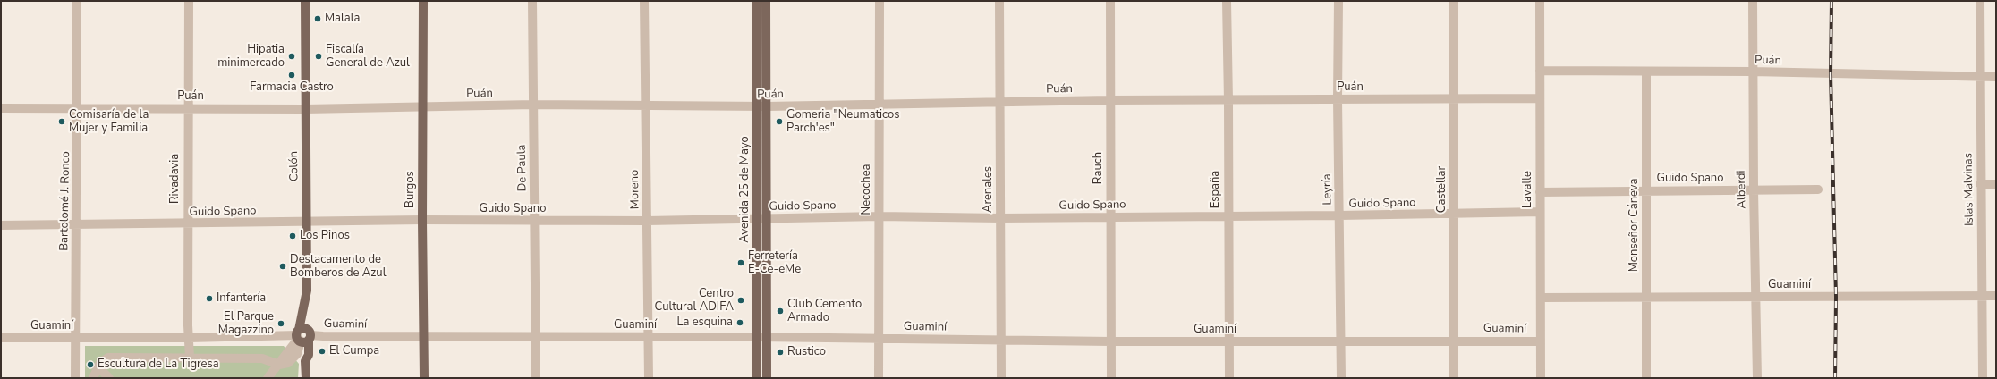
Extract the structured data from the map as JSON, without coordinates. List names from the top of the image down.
{
  "streets": {
    "main road": ["Colón", "Burgos", "Avenida 25 de Mayo"],
    "street": [
      "Puán",
      "De Paula",
      "Rauch",
      "Rivadavia",
      "Guido Spano",
      "Moreno",
      "Necochea",
      "Arenales",
      "España",
      "Leyría",
      "Castellar",
      "Lavalle",
      "Alberdi",
      "Islas Malvinas",
      "Bartolomé J. Ronco",
      "Monseñor Cáneva",
      "Guaminí"
    ]
  },
  "crossings": [
    ["Puán", "Colón"],
    ["Puán", "De Paula"],
    ["Puán", "Rauch"],
    ["Puán", "Rivadavia"],
    ["Puán", "Burgos"],
    ["Puán", "Moreno"],
    ["Puán", "Avenida 25 de Mayo"],
    ["Puán", "Necochea"],
    ["Puán", "Arenales"],
    ["Puán", "España"],
    ["Puán", "Leyría"],
    ["Puán", "Castellar"],
    ["Puán", "Lavalle"],
    ["Puán", "Alberdi"],
    ["Puán", "Islas Malvinas"],
    ["Puán", "Bartolomé J. Ronco"],
    ["Puán", "Monseñor Cáneva"],
    ["Colón", "Guido Spano"],
    ["Colón", "Guaminí"],
    ["De Paula", "Guido Spano"],
    ["De Paula", "Guaminí"],
    ["Rauch", "Guido Spano"],
    ["Rauch", "Guaminí"],
    ["Rivadavia", "Guido Spano"],
    ["Rivadavia", "Guaminí"],
    ["Guido Spano", "Burgos"],
    ["Guido Spano", "Moreno"],
    ["Guido Spano", "Avenida 25 de Mayo"],
    ["Guido Spano", "Necochea"],
    ["Guido Spano", "Arenales"],
    ["Guido Spano", "España"],
    ["Guido Spano", "Leyría"],
    ["Guido Spano", "Castellar"],
    ["Guido Spano", "Lavalle"],
    ["Guido Spano", "Alberdi"],
    ["Guido Spano", "Bartolomé J. Ronco"],
    ["Guido Spano", "Monseñor Cáneva"],
    ["Burgos", "Guaminí"],
    ["Moreno", "Guaminí"],
    ["Avenida 25 de Mayo", "Guaminí"],
    ["Necochea", "Guaminí"],
    ["Arenales", "Guaminí"],
    ["España", "Guaminí"],
    ["Leyría", "Guaminí"],
    ["Castellar", "Guaminí"],
    ["Lavalle", "Guaminí"],
    ["Alberdi", "Guaminí"],
    ["Islas Malvinas", "Guaminí"],
    ["Bartolomé J. Ronco", "Guaminí"],
    ["Monseñor Cáneva", "Guaminí"]
  ],
  "places": [
    "Malala",
    "Hipatia minimercado",
    "Fiscalía General de Azul",
    "Farmacia Castro",
    "Comisaría de la Mujer y Familia",
    "Gomeria \"Neumaticos Parch'es\"",
    "Los Pinos",
    "Ferretería E-Ce-eMe",
    "Destacamento de Bomberos de Azul",
    "Infantería",
    "Centro Cultural ADIFA",
    "Club Cemento Armado",
    "La esquina",
    "El Parque Magazzino",
    "El Cumpa",
    "Rustico",
    "Escultura de La Tigresa"
  ]
}
